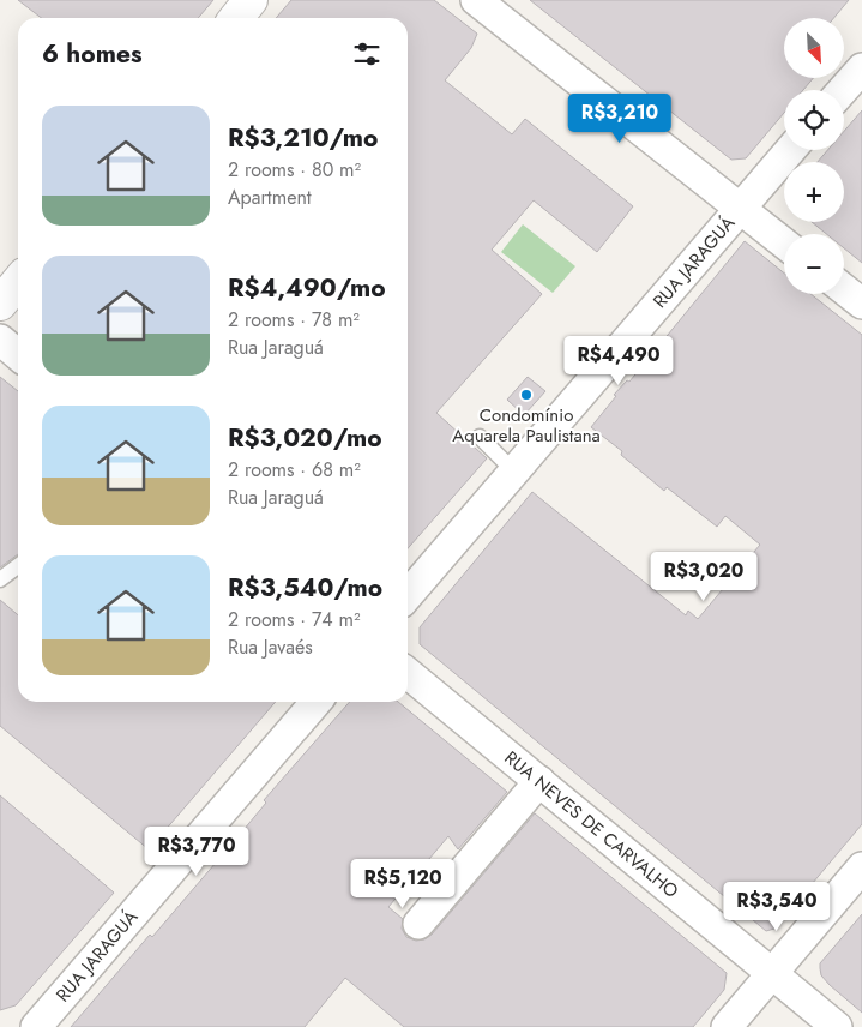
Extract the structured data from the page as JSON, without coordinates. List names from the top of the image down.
{
  "streets": {
    "street": ["RUA JARAGUÁ", "RUA NEVES DE CARVALHO"]
  },
  "places": ["Condomínio Aquarela Paulistana"],
  "north": "bottom right",
  "page": {
    "map_buttons": ["+", "−"],
    "heading": "6 homes",
    "list": [
      {
        "name": "R$3,210/mo",
        "note": "2 rooms · 80 m² · Apartment"
      },
      {
        "name": "R$4,490/mo",
        "note": "2 rooms · 78 m² · Rua Jaraguá"
      },
      {
        "name": "R$3,020/mo",
        "note": "2 rooms · 68 m² · Rua Jaraguá"
      },
      {
        "name": "R$3,540/mo",
        "note": "2 rooms · 74 m² · Rua Javaés"
      }
    ],
    "price": [
      "R$3,210",
      "R$4,490",
      "R$3,020",
      "R$3,770",
      "R$5,120",
      "R$3,540"
    ]
  }
}
